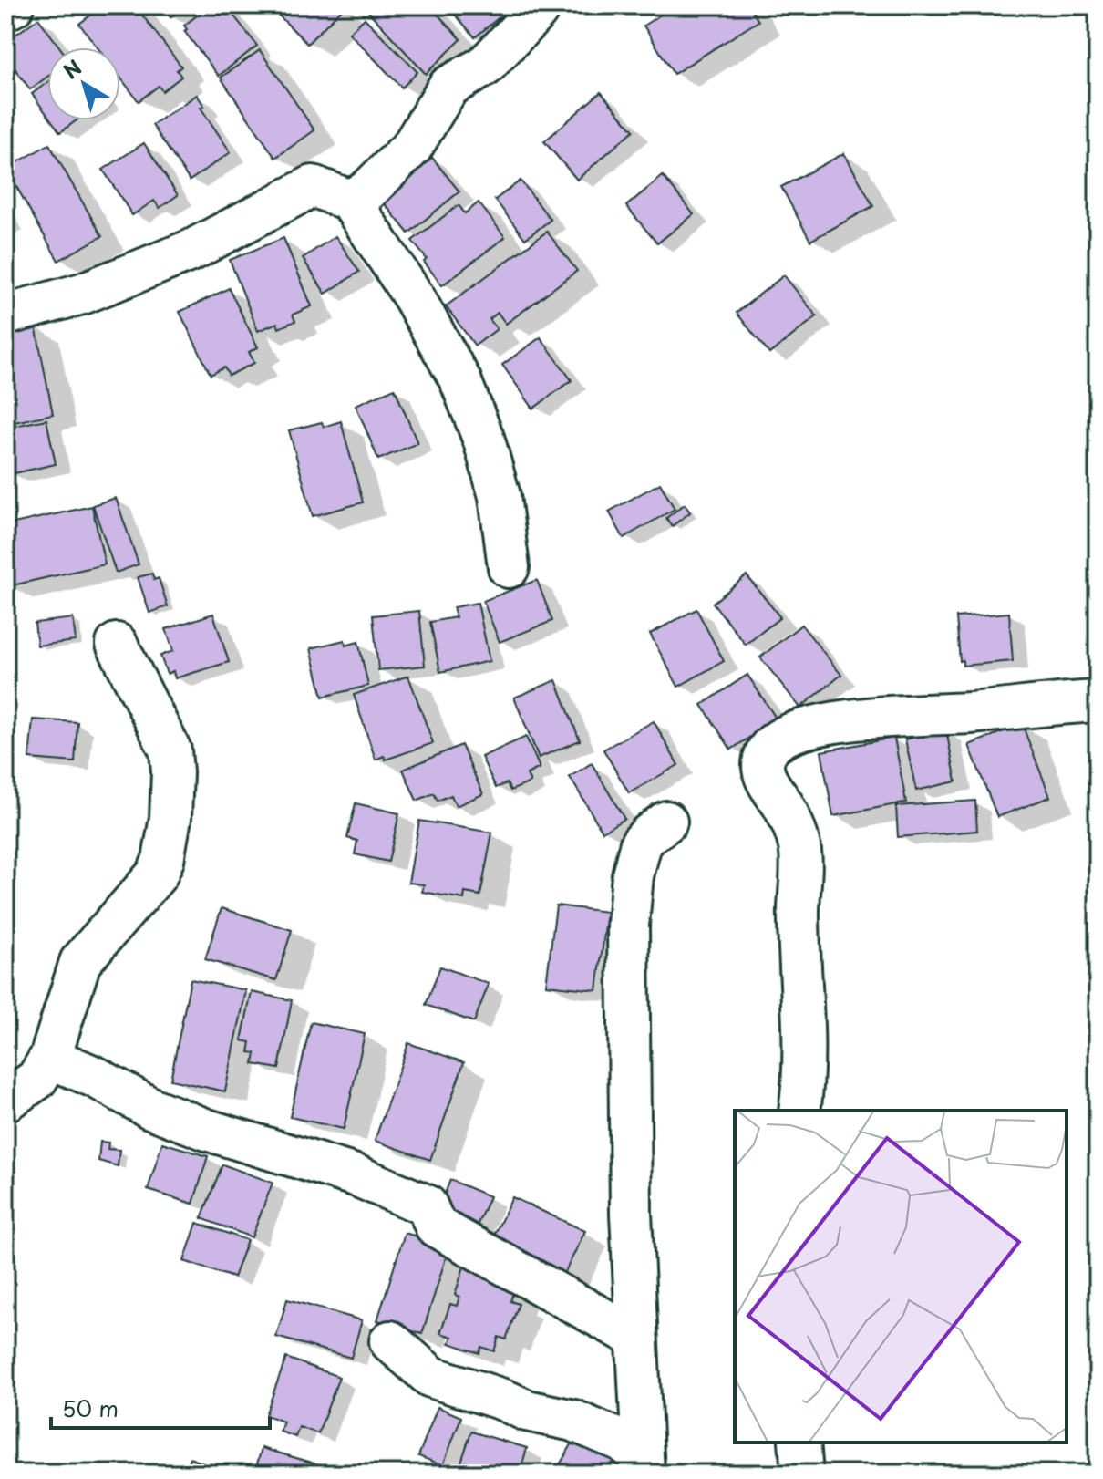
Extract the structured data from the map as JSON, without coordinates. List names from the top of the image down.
{
  "scale_bar": "50 m",
  "north": "top left"
}
